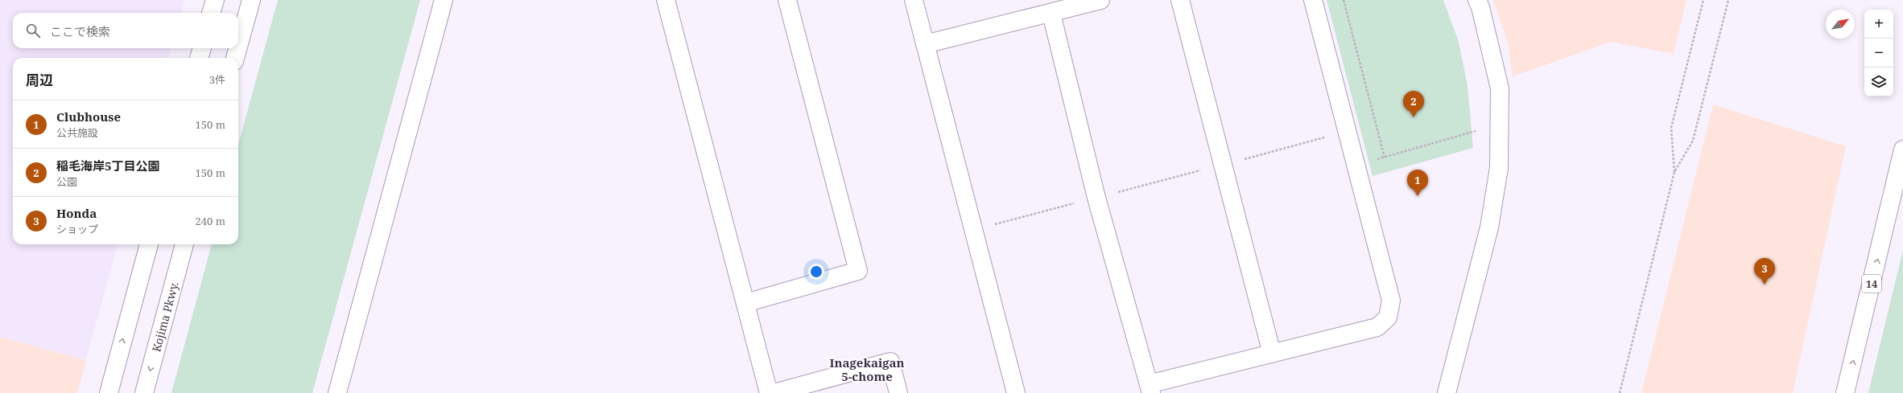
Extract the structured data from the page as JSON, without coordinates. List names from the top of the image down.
{
  "streets": {
    "main road": ["14", "Kojima Pkwy."]
  },
  "districts": ["Inagekaigan 5-chome"],
  "north": "top right",
  "page": {
    "map_buttons": ["+", "−"],
    "search": "ここで検索",
    "heading": ["周辺", "3件"],
    "pins": ["2", "1", "3"],
    "list": [
      {
        "mark": "1",
        "name": "Clubhouse",
        "note": "公共施設",
        "value": "150 m"
      },
      {
        "mark": "2",
        "name": "稲毛海岸5丁目公園",
        "note": "公園",
        "value": "150 m"
      },
      {
        "mark": "3",
        "name": "Honda",
        "note": "ショップ",
        "value": "240 m"
      }
    ]
  }
}
